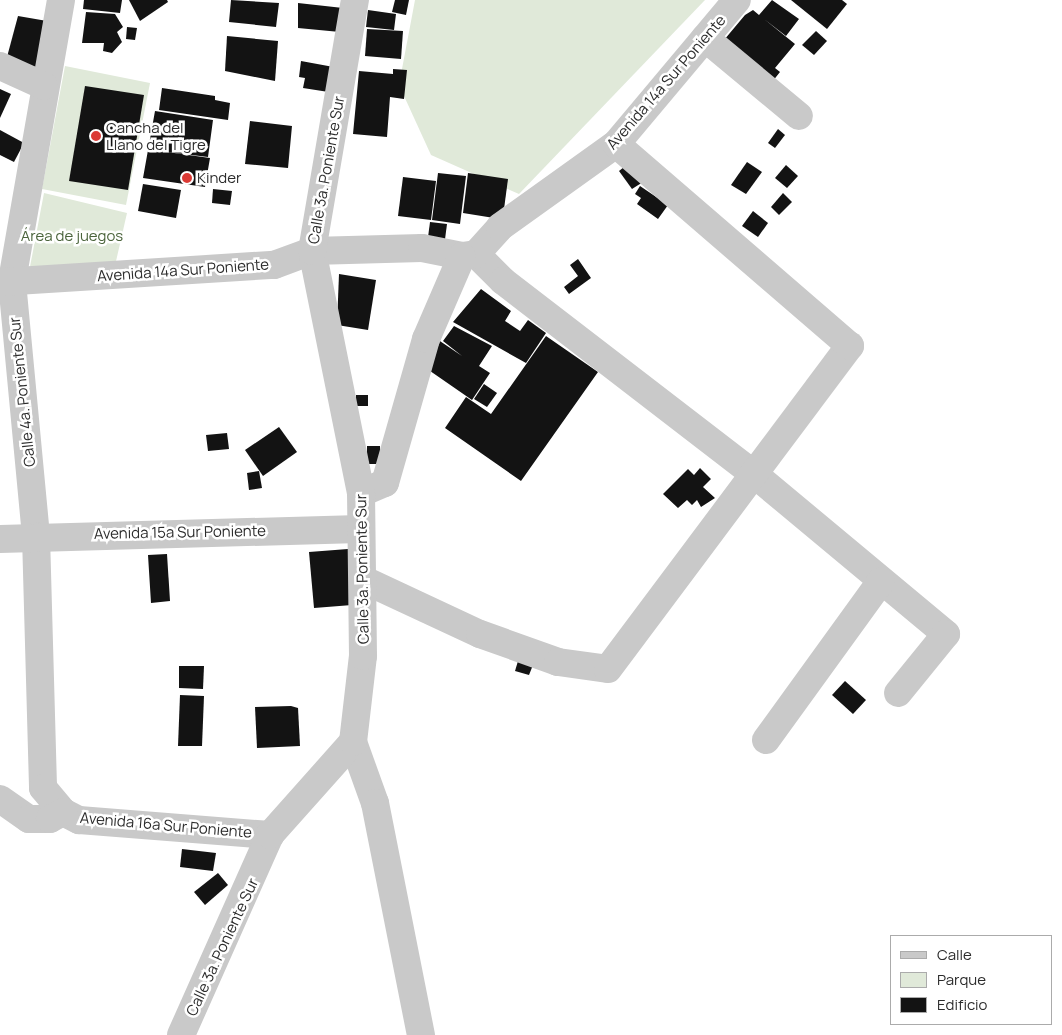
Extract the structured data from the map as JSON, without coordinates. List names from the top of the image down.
{
  "streets": {
    "street": [
      "Avenida 14a Sur Poniente",
      "Calle 3a. Poniente Sur",
      "Calle 4a. Poniente Sur",
      "Avenida 15a Sur Poniente",
      "Avenida 16a Sur Poniente"
    ]
  },
  "crossings": [
    ["Avenida 14a Sur Poniente", "Calle 3a. Poniente Sur"],
    ["Avenida 14a Sur Poniente", "Calle 4a. Poniente Sur"],
    ["Calle 3a. Poniente Sur", "Avenida 15a Sur Poniente"],
    ["Calle 3a. Poniente Sur", "Avenida 16a Sur Poniente"],
    ["Calle 4a. Poniente Sur", "Avenida 15a Sur Poniente"],
    ["Calle 4a. Poniente Sur", "Avenida 16a Sur Poniente"]
  ],
  "parks": ["Área de juegos"],
  "places": ["Cancha del Llano del Tigre", "Kinder"],
  "legend": ["Calle", "Parque", "Edificio"]
}
